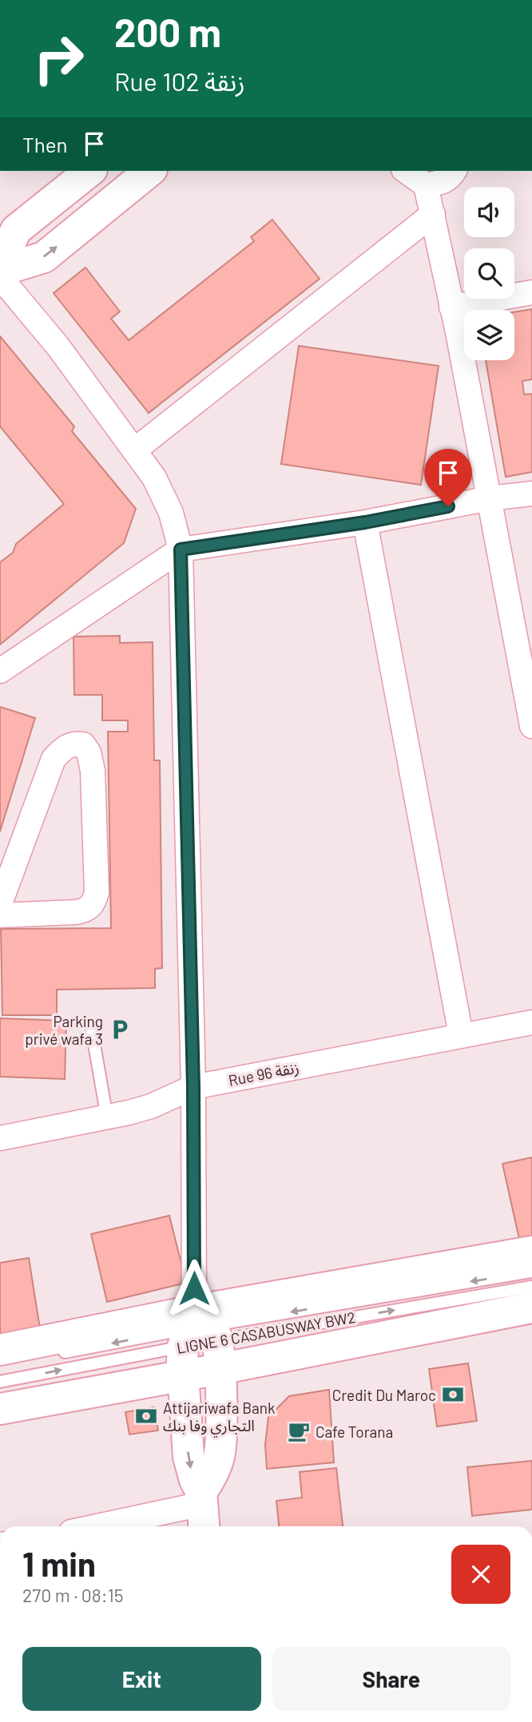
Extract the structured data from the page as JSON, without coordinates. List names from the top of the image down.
{
  "streets": {
    "street": ["Rue 96 زنقة"],
    "lane": ["LIGNE 6 CASABUSWAY BW2"]
  },
  "places": {
    "parking": ["Parking privé wafa 3"],
    "bank": ["Credit Du Maroc", "Attijariwafa Bank التجاري وفا بنك"],
    "cafe": ["Cafe Torana"]
  },
  "page": {
    "turn": ["200 m", "Rue 102 زنقة"],
    "then": "Then",
    "heading": ["1 min", "270 m · 08:15"],
    "buttons": ["Exit", "Share"]
  }
}
